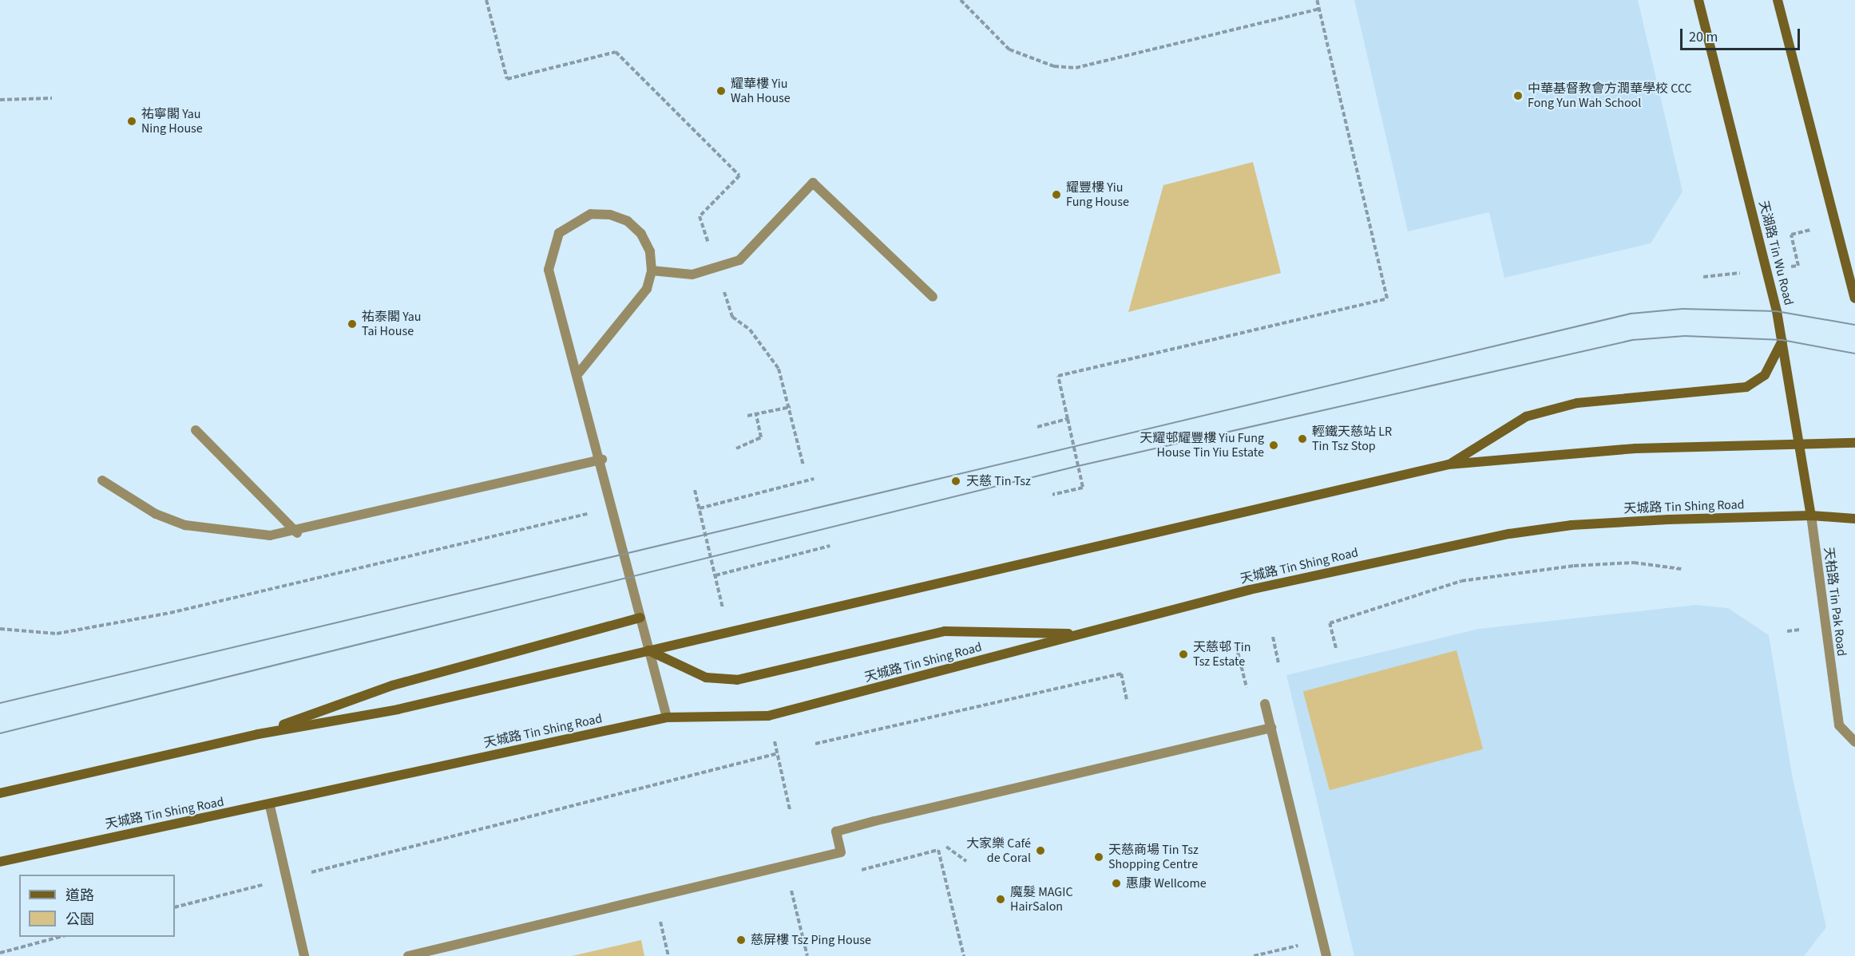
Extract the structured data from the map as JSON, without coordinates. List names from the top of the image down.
{
  "streets": {
    "main road": ["天湖路 Tin Wu Road", "天城路 Tin Shing Road"],
    "street": ["天柏路 Tin Pak Road"]
  },
  "crossings": [
    ["天湖路 Tin Wu Road", "天城路 Tin Shing Road"],
    ["天湖路 Tin Wu Road", "天柏路 Tin Pak Road"],
    ["天城路 Tin Shing Road", "天柏路 Tin Pak Road"]
  ],
  "places": [
    "耀華樓 Yiu Wah House",
    "中華基督教會方潤華學校 CCC Fong Yun Wah School",
    "祐寧閣 Yau Ning House",
    "耀豐樓 Yiu Fung House",
    "祐泰閣 Yau Tai House",
    "輕鐵天慈站 LR Tin Tsz Stop",
    "天耀邨耀豐樓 Yiu Fung House Tin Yiu Estate",
    "天慈 Tin Tsz",
    "天慈邨 Tin Tsz Estate",
    "大家樂 Café de Coral",
    "天慈商場 Tin Tsz Shopping Centre",
    "惠康 Wellcome",
    "魔髮 MAGIC HairSalon",
    "慈屏樓 Tsz Ping House"
  ],
  "legend": ["道路", "公園"],
  "scale_bar": "20 m"
}
